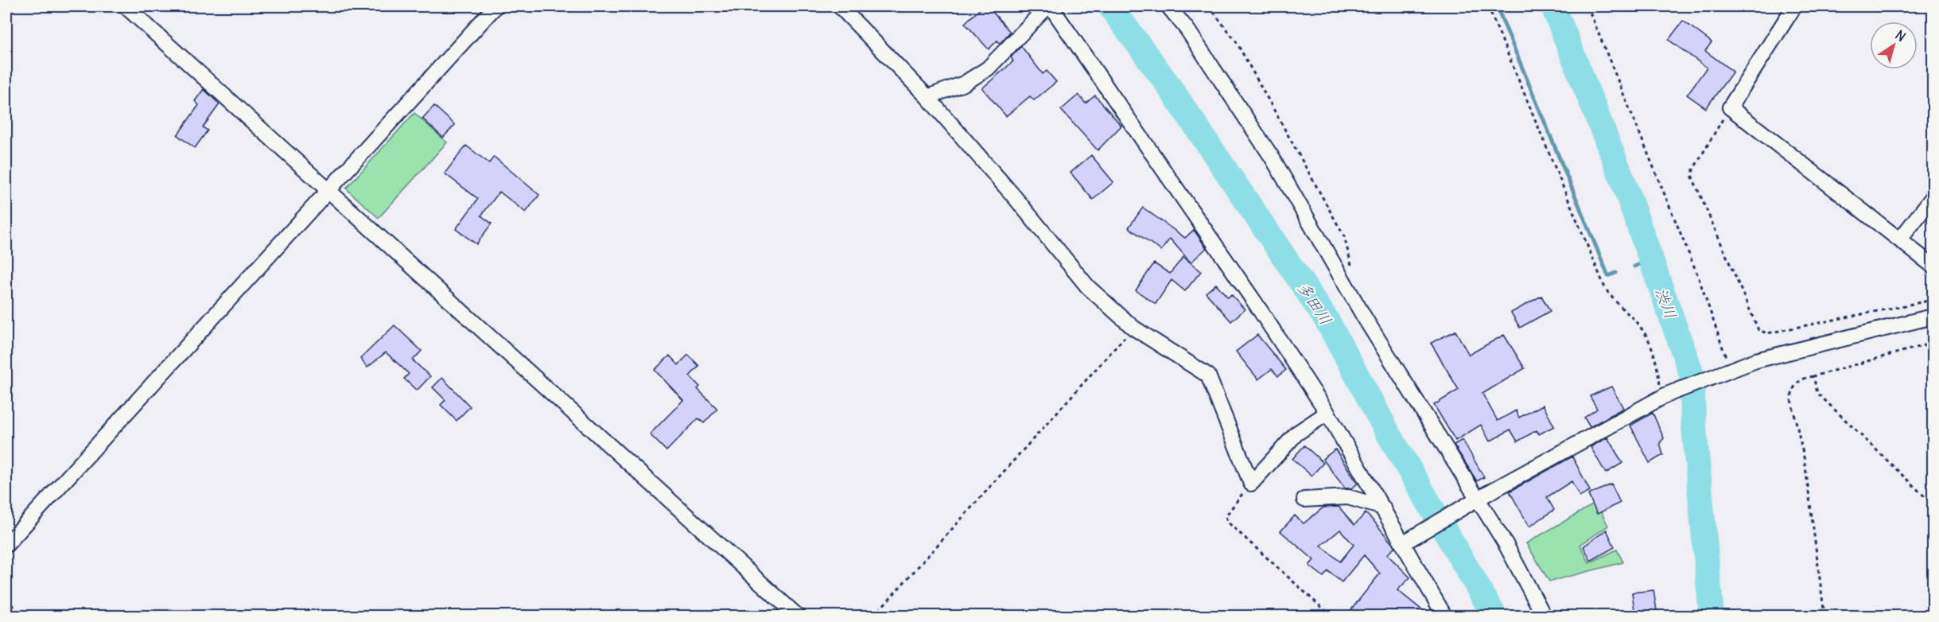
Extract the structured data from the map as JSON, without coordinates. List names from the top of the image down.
{
  "water": ["多田川", "渋川"],
  "north": "top right"
}
